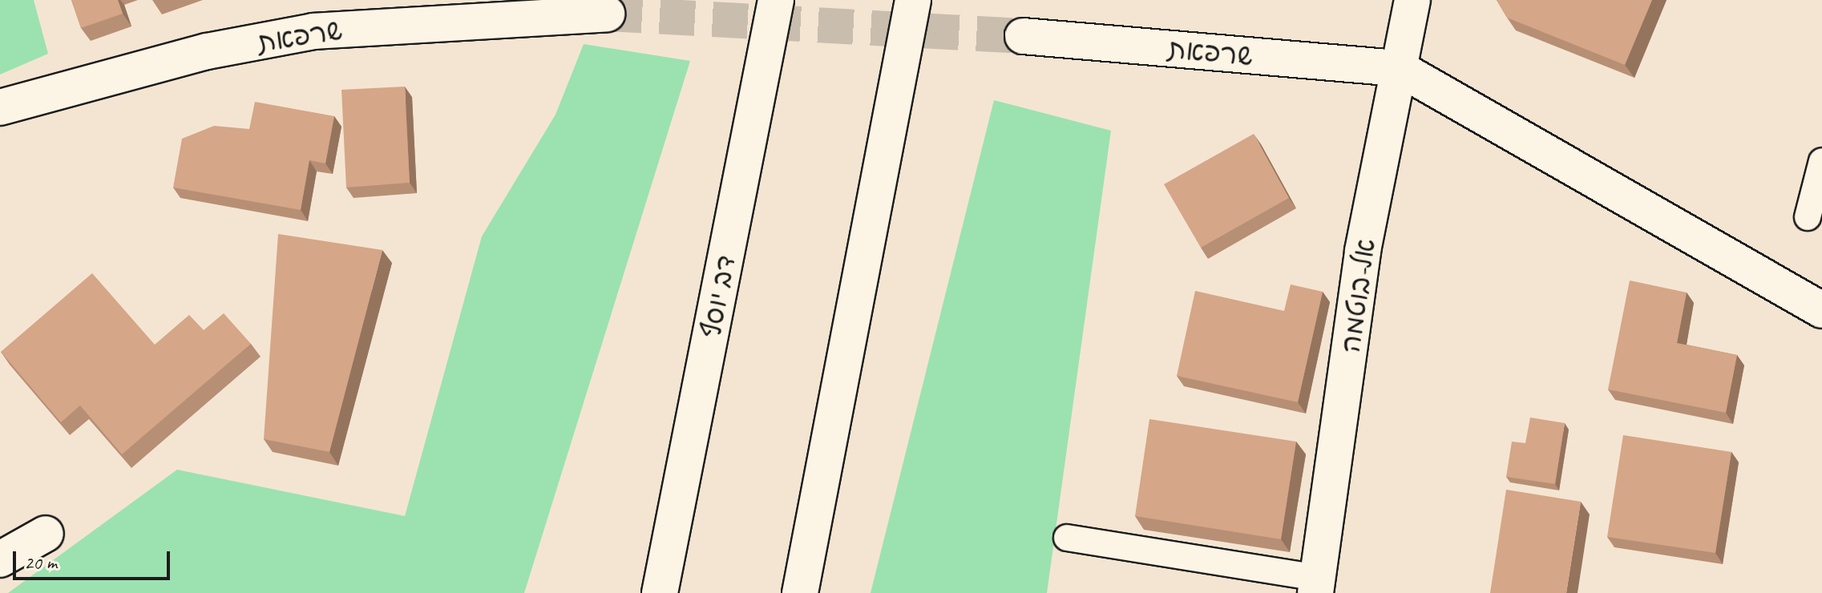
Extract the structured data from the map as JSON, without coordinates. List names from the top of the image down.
{
  "streets": {
    "street": ["שרפאת", "אל-בוטמה", "דב יוסף"]
  },
  "crossings": [
    ["שרפאת", "אל-בוטמה"]
  ],
  "scale_bar": "20 m"
}
